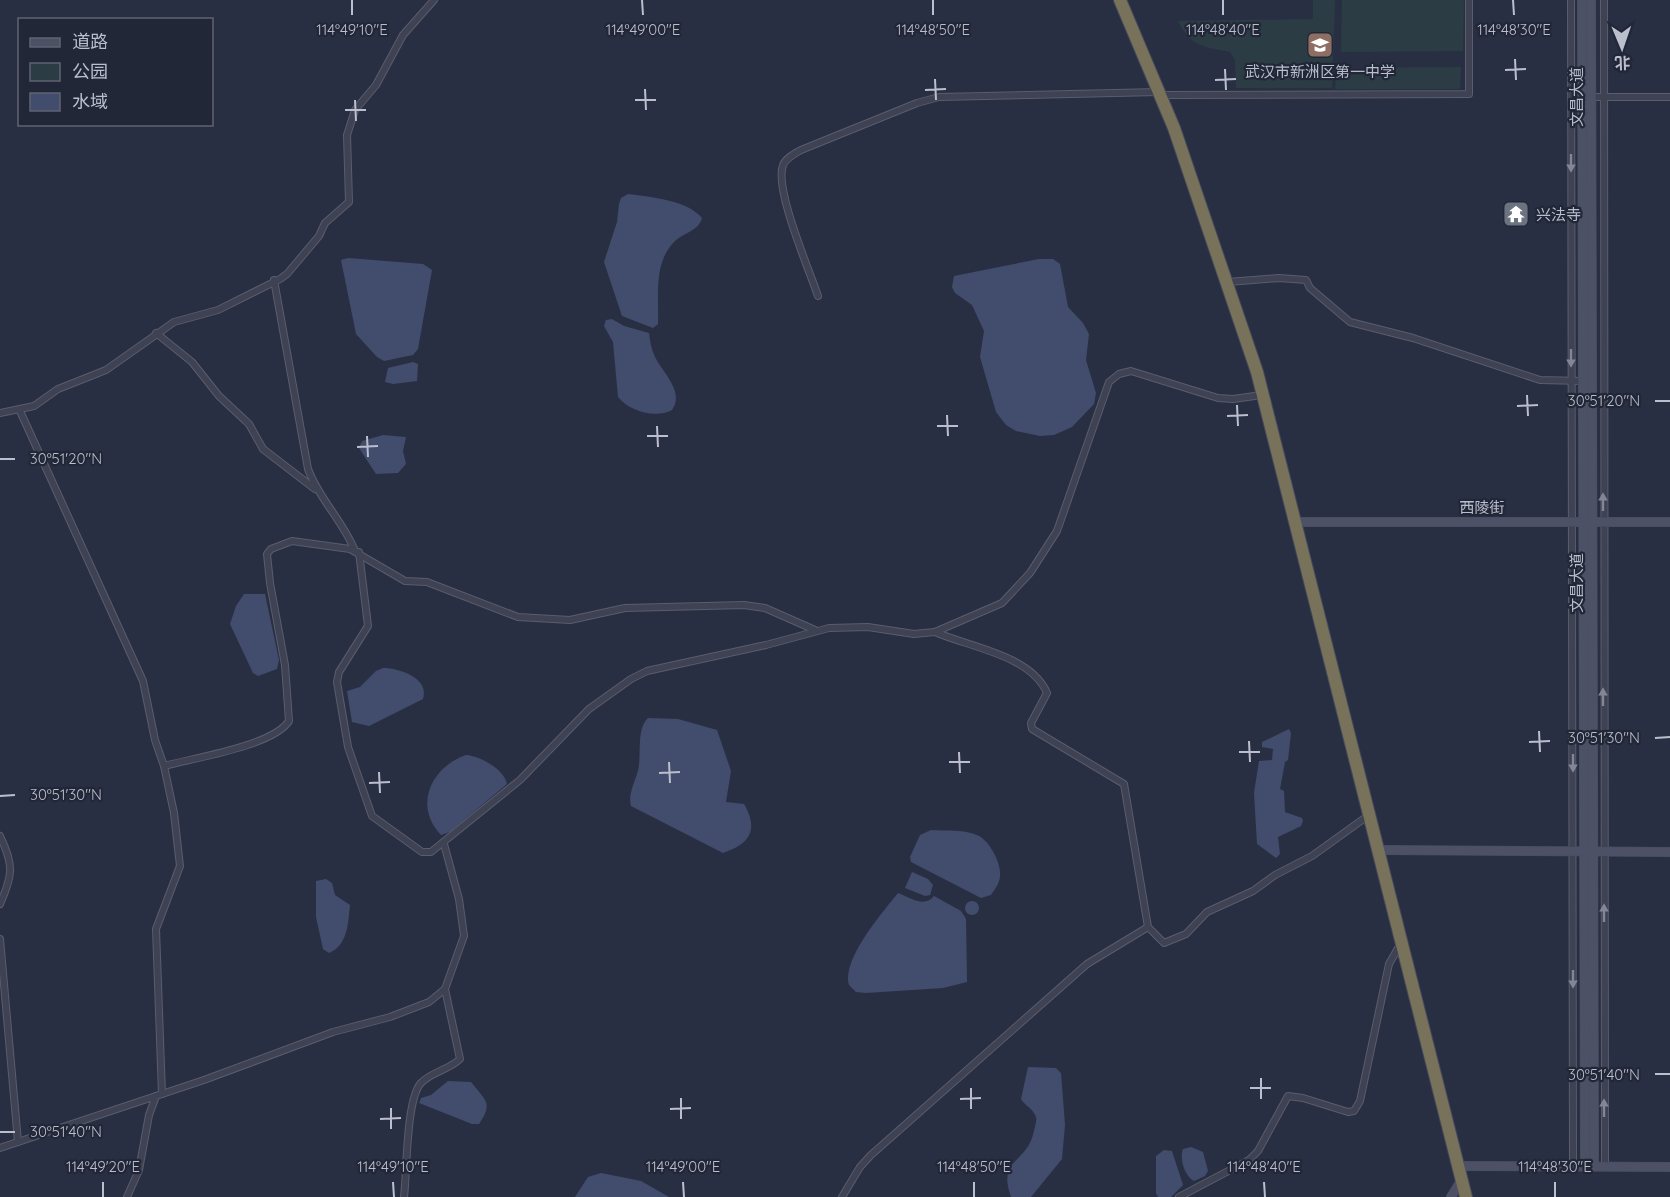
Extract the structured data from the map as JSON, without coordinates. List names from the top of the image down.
{
  "streets": {
    "main road": ["文昌大道", "西陵街"]
  },
  "crossings": [
    ["文昌大道", "西陵街"]
  ],
  "places": {
    "school or university": ["武汉市新洲区第一中学"],
    "temple": ["兴法寺"]
  },
  "legend": ["道路", "公园", "水域"],
  "north": "bottom",
  "coordinates": [
    "114°49'10\"E",
    "114°49'00\"E",
    "114°48'50\"E",
    "114°48'40\"E",
    "114°48'30\"E",
    "30°51'20\"N",
    "30°51'30\"N",
    "30°51'40\"N",
    "114°49'20\"E"
  ]
}
